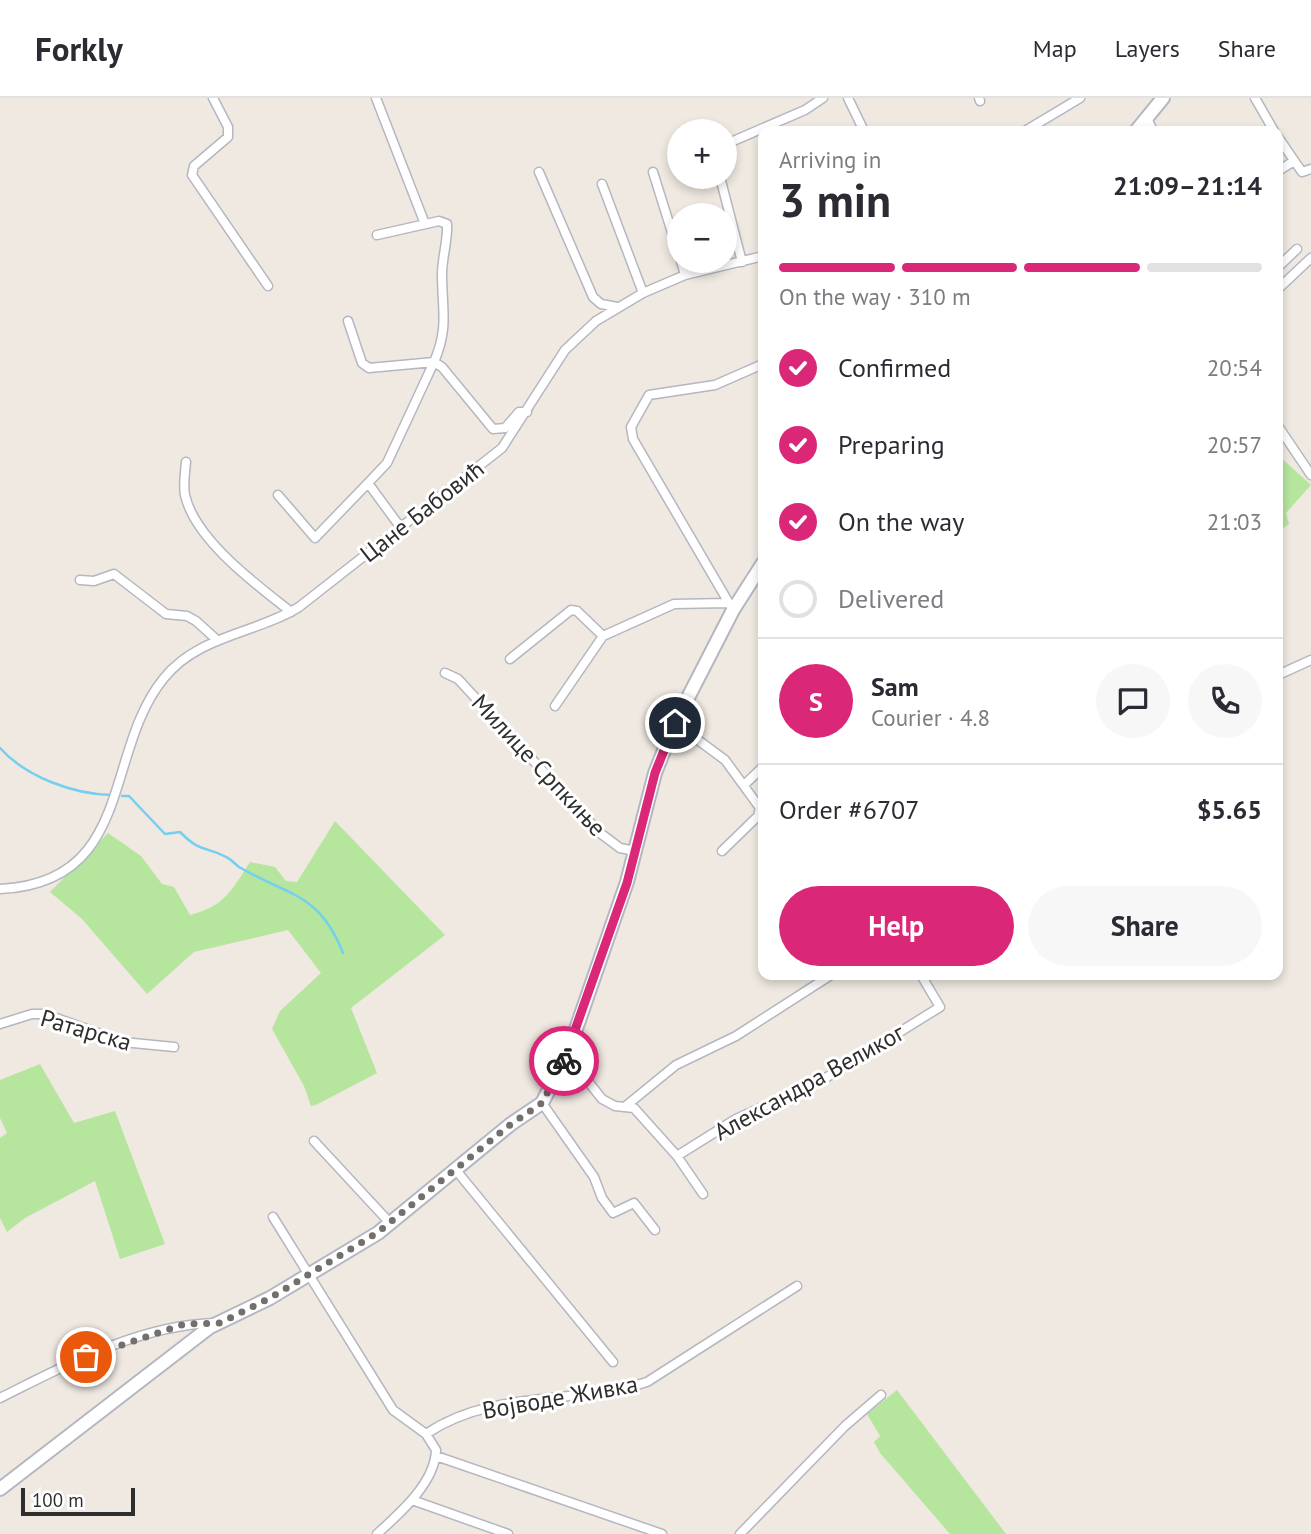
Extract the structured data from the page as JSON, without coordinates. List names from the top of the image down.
{
  "streets": {
    "street": [
      "Цане Бабовић",
      "Милице Српкиње",
      "Ратарска",
      "Александра Великог",
      "Војводе Живка"
    ]
  },
  "scale_bar": "100 m",
  "page": {
    "header": "Forkly",
    "nav": ["Map", "Layers", "Share"],
    "map_buttons": ["+", "−"],
    "heading": ["3 min", "Arriving in", "21:09–21:14"],
    "panel": [
      "Sam",
      "Courier · 4.8",
      "Order #6707",
      "$5.65"
    ],
    "bar": "On the way · 310 m",
    "list": [
      ["Confirmed", "20:54"],
      ["Preparing", "20:57"],
      ["On the way", "21:03"],
      "Delivered"
    ],
    "round": "S",
    "buttons": ["Help", "Share"],
    "scale": "100 m"
  }
}
